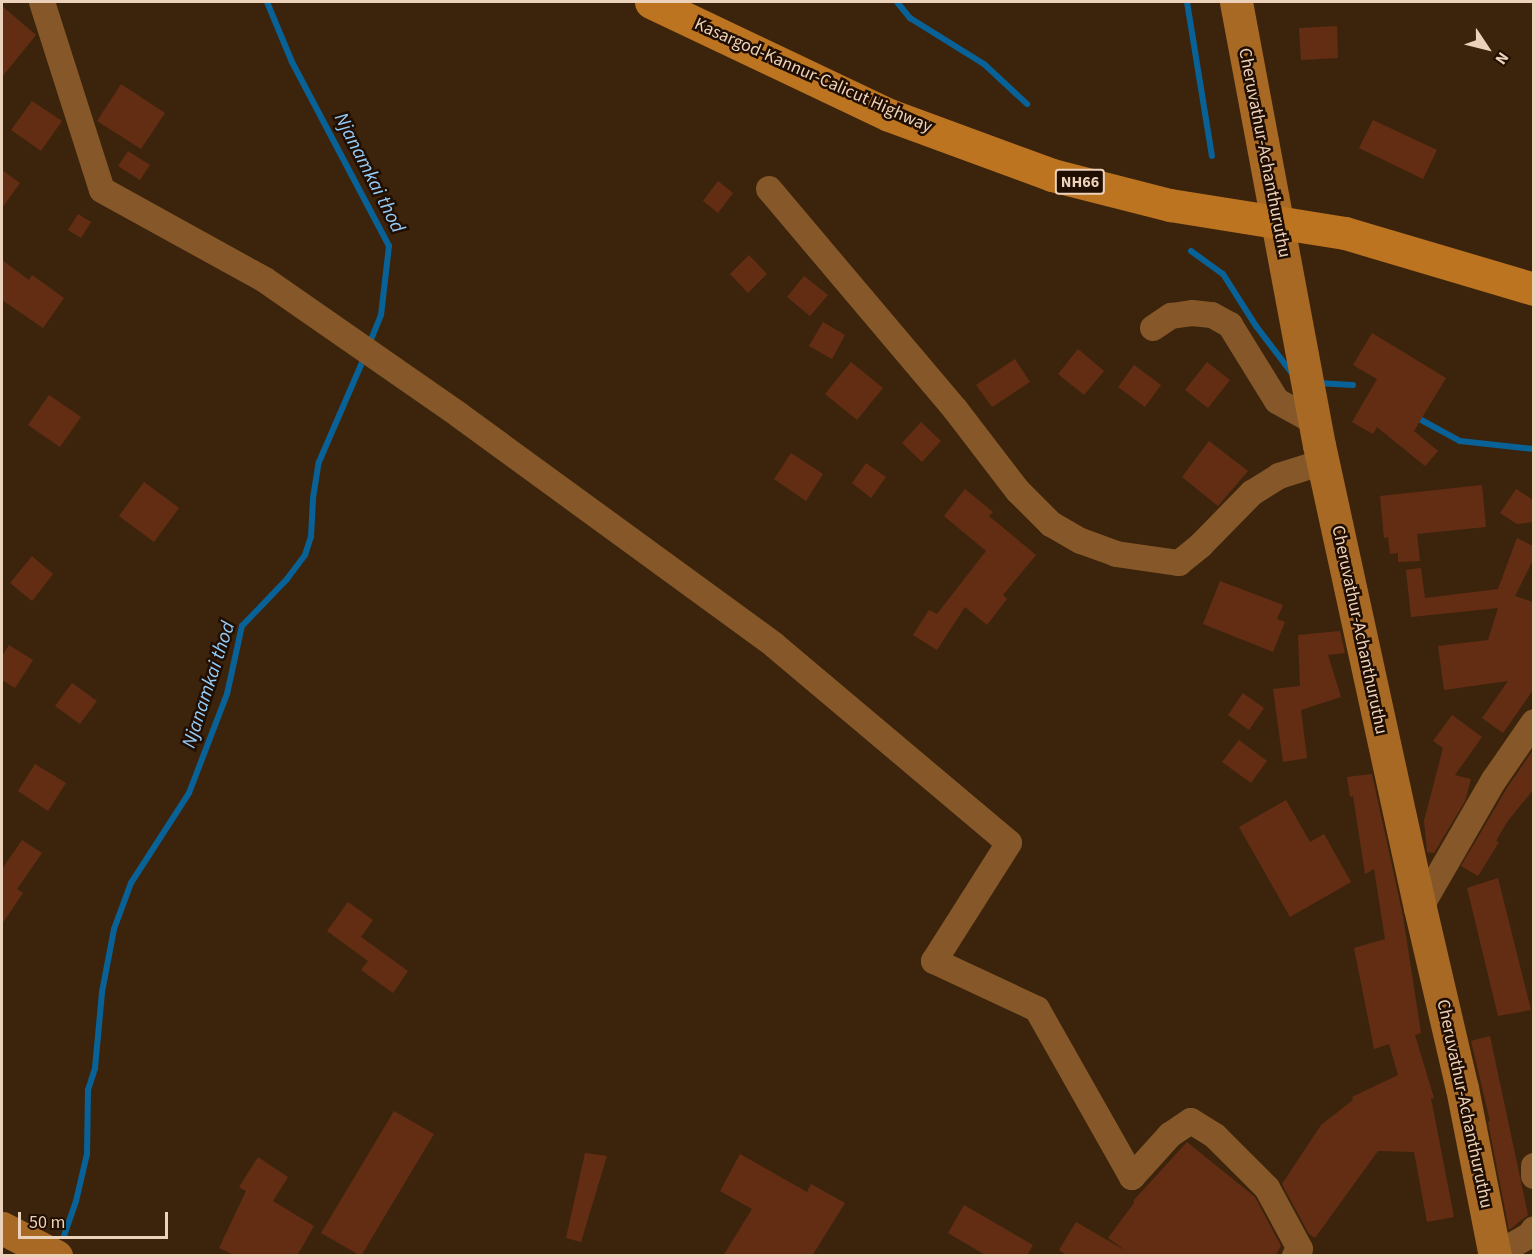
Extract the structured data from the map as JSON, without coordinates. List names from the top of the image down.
{
  "streets": {
    "highway": ["Kasargod-Kannur-Calicut Highway", "NH66"],
    "main road": ["Cheruvathur-Achanthuruthu"]
  },
  "water": ["Njanamkai thod"],
  "scale_bar": "50 m",
  "north": "bottom right"
}
